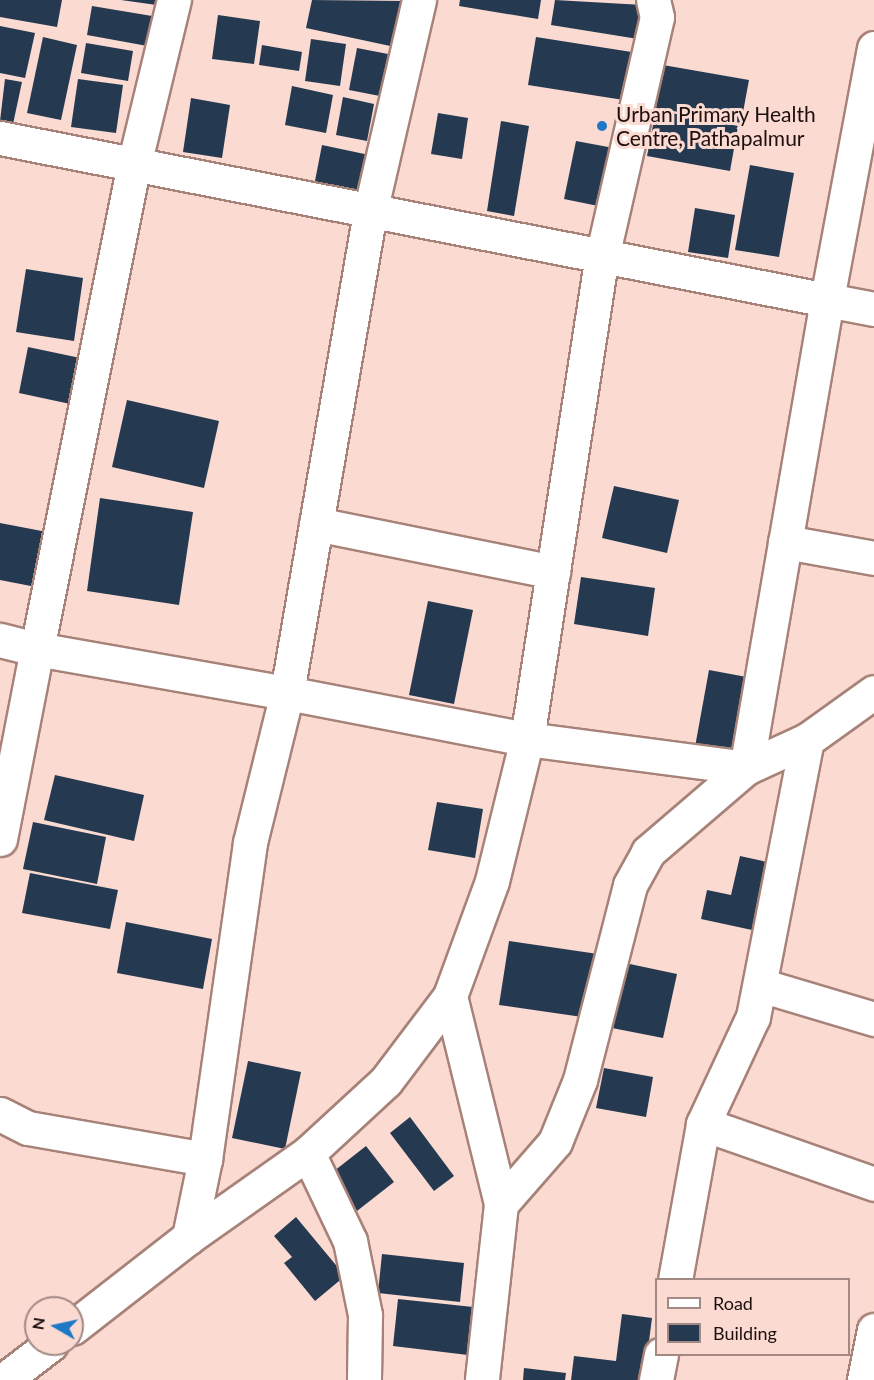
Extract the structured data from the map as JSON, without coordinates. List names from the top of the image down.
{
  "places": ["Urban Primary Health Centre, Pathapalmur"],
  "legend": ["Road", "Building"],
  "north": "left"
}
